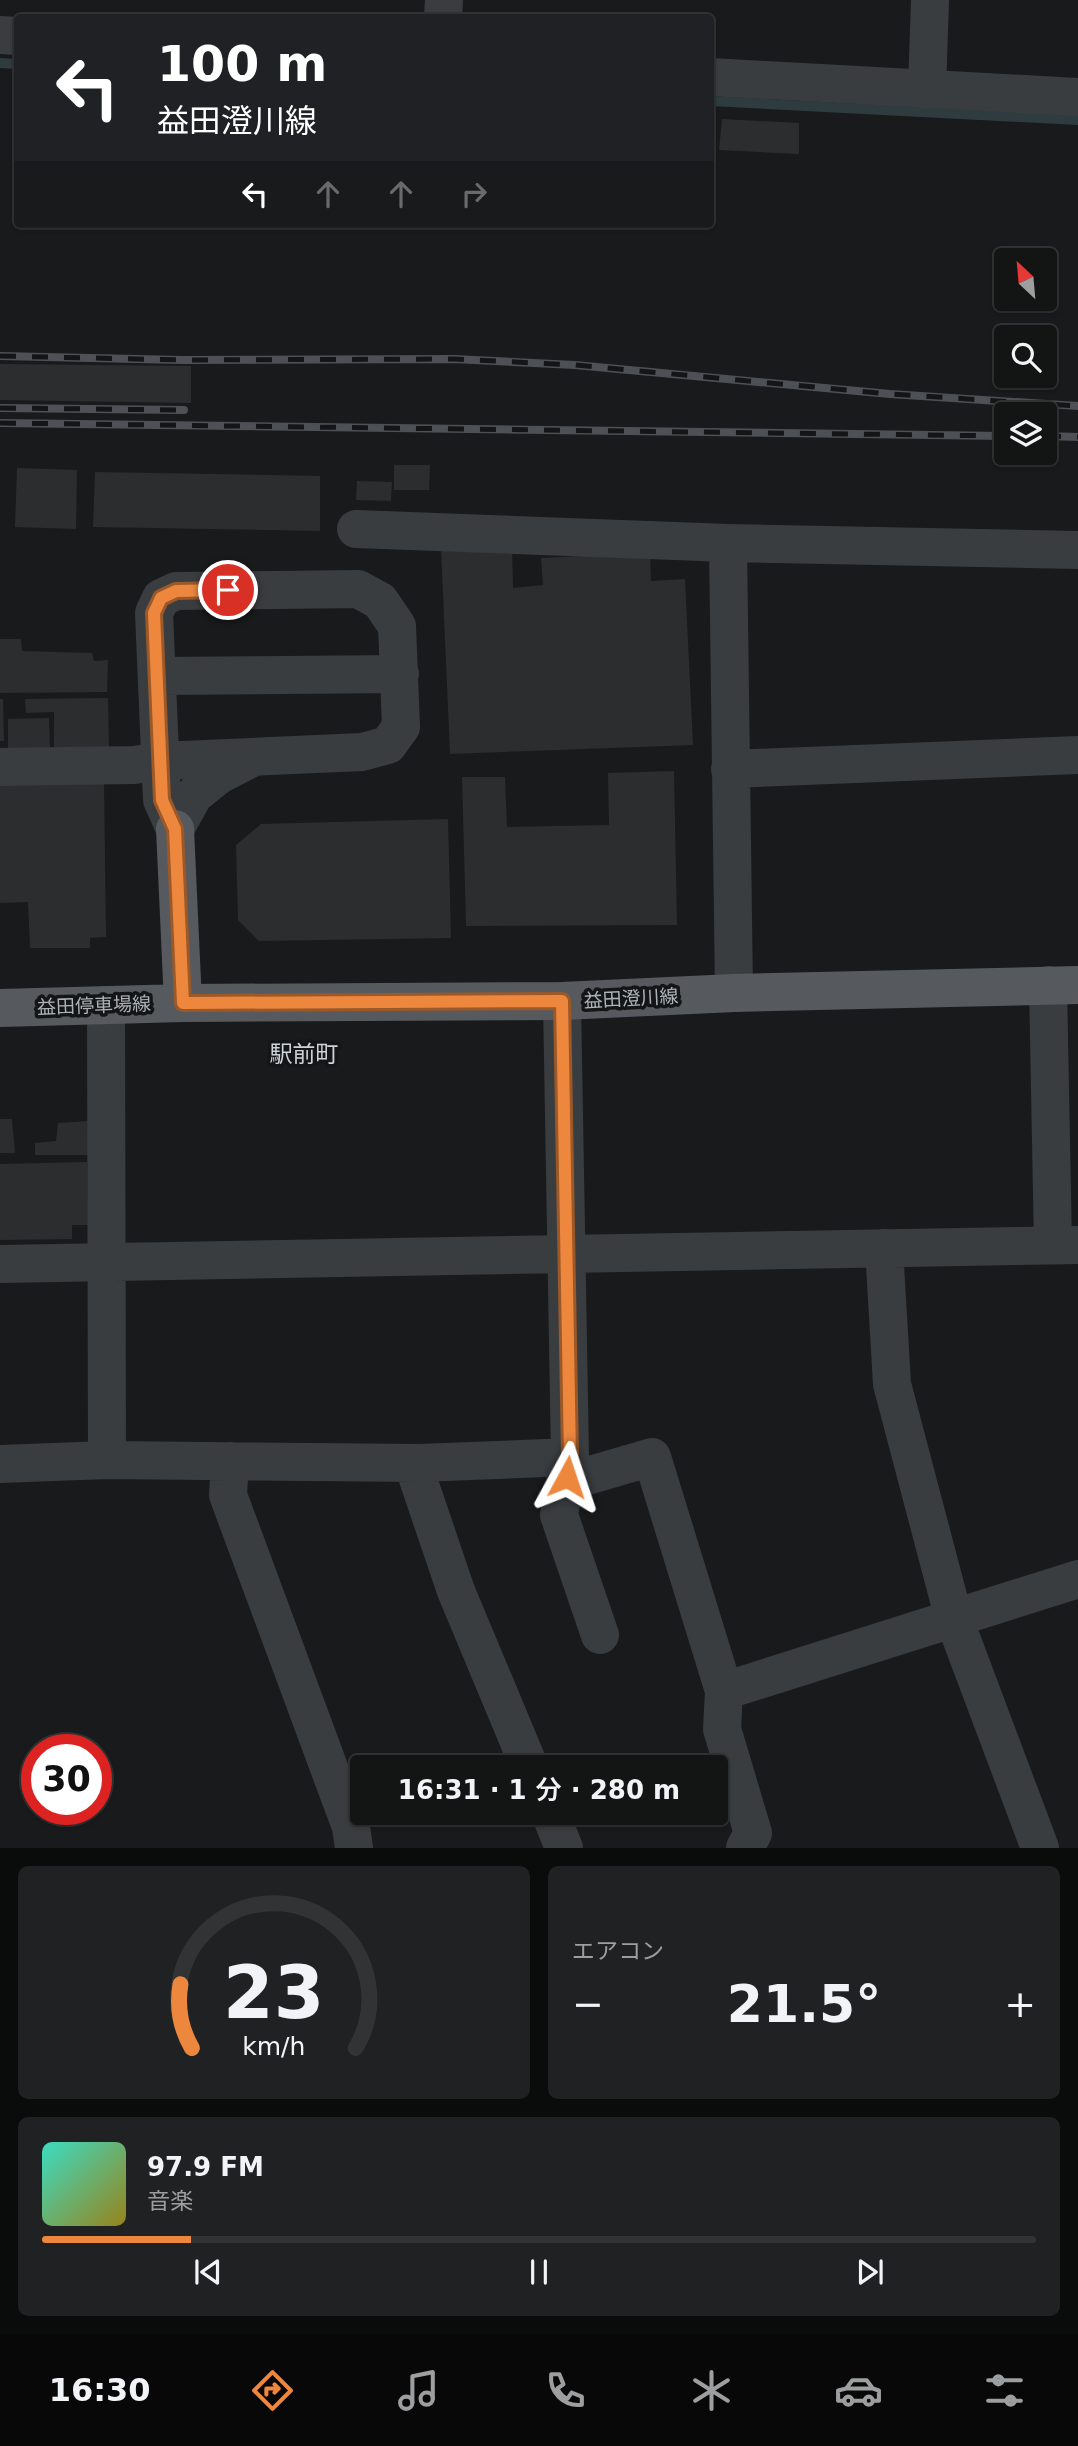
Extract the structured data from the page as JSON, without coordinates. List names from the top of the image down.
{
  "streets": {
    "main road": ["益田澄川線", "益田停車場線"]
  },
  "crossings": [
    ["益田澄川線", "益田停車場線"]
  ],
  "districts": ["駅前町"],
  "north": "top left",
  "page": {
    "turn": ["100 m", "益田澄川線"],
    "limit": "30",
    "trip": "16:31 · 1 分 · 280 m",
    "tile": "エアコン",
    "heat": ["−", "21.5°", "+"],
    "song": ["97.9 FM", "音楽"],
    "tabs": "16:30",
    "gauge": ["23", "km/h"]
  }
}
